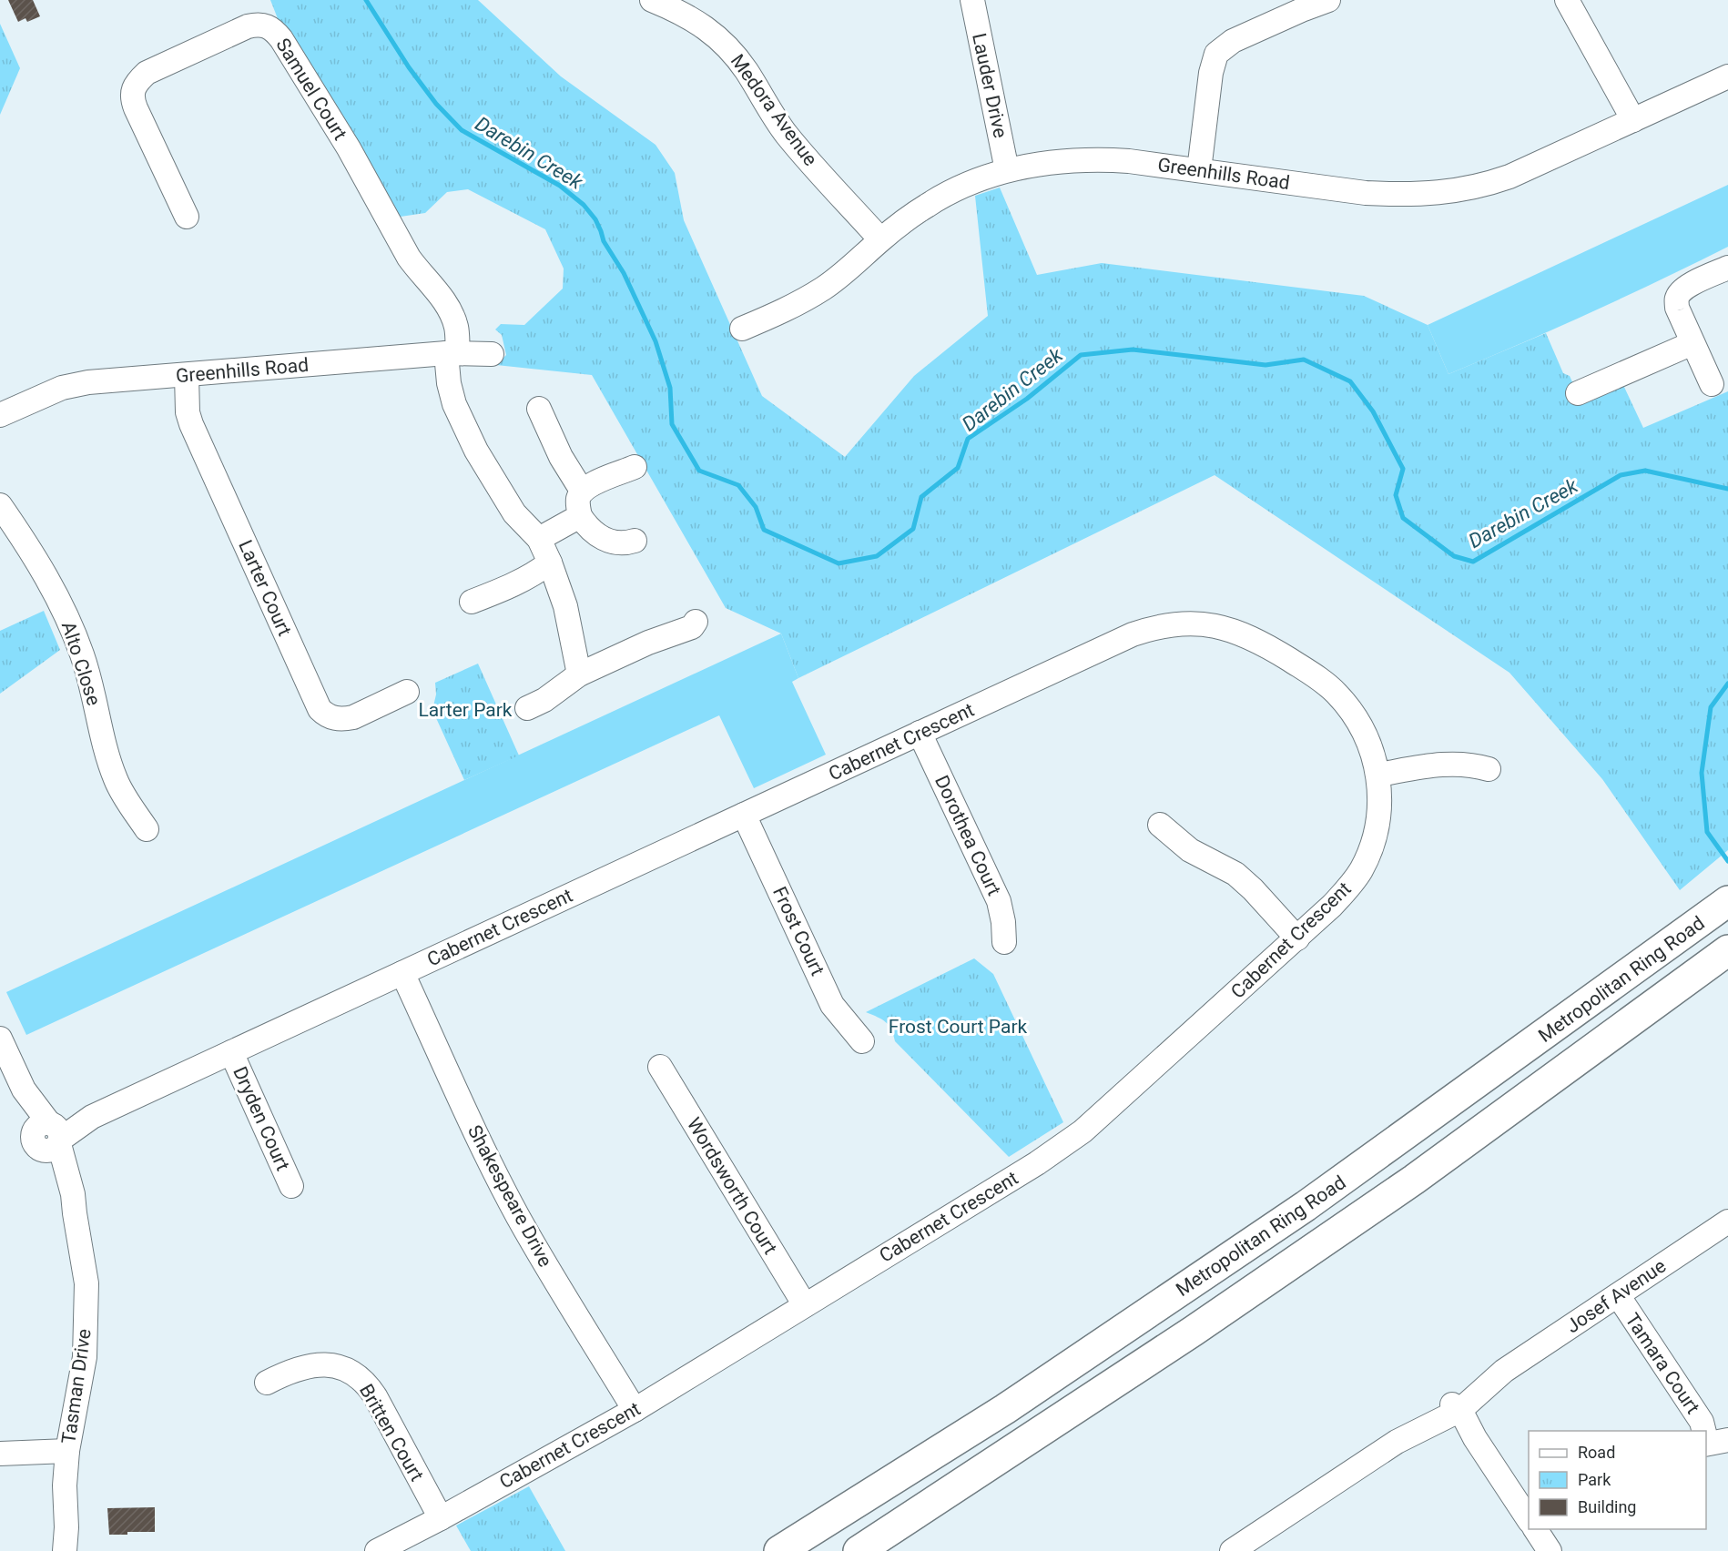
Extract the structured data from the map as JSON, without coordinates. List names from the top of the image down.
{
  "streets": {
    "highway": ["Metropolitan Ring Road"],
    "street": [
      "Lauder Drive",
      "Samuel Court",
      "Medora Avenue",
      "Greenhills Road",
      "Larter Court",
      "Alto Close",
      "Cabernet Crescent",
      "Dorothea Court",
      "Frost Court",
      "Dryden Court",
      "Wordsworth Court",
      "Shakespeare Drive",
      "Josef Avenue",
      "Tamara Court",
      "Tasman Drive",
      "Britten Court"
    ]
  },
  "crossings": [
    ["Lauder Drive", "Greenhills Road"],
    ["Samuel Court", "Greenhills Road"],
    ["Medora Avenue", "Greenhills Road"],
    ["Greenhills Road", "Larter Court"],
    ["Cabernet Crescent", "Dorothea Court"],
    ["Cabernet Crescent", "Frost Court"],
    ["Cabernet Crescent", "Dryden Court"],
    ["Cabernet Crescent", "Wordsworth Court"],
    ["Cabernet Crescent", "Shakespeare Drive"],
    ["Cabernet Crescent", "Tasman Drive"],
    ["Cabernet Crescent", "Britten Court"],
    ["Josef Avenue", "Tamara Court"]
  ],
  "water": ["Darebin Creek"],
  "parks": ["Larter Park", "Frost Court Park"],
  "legend": ["Road", "Park", "Building"]
}
